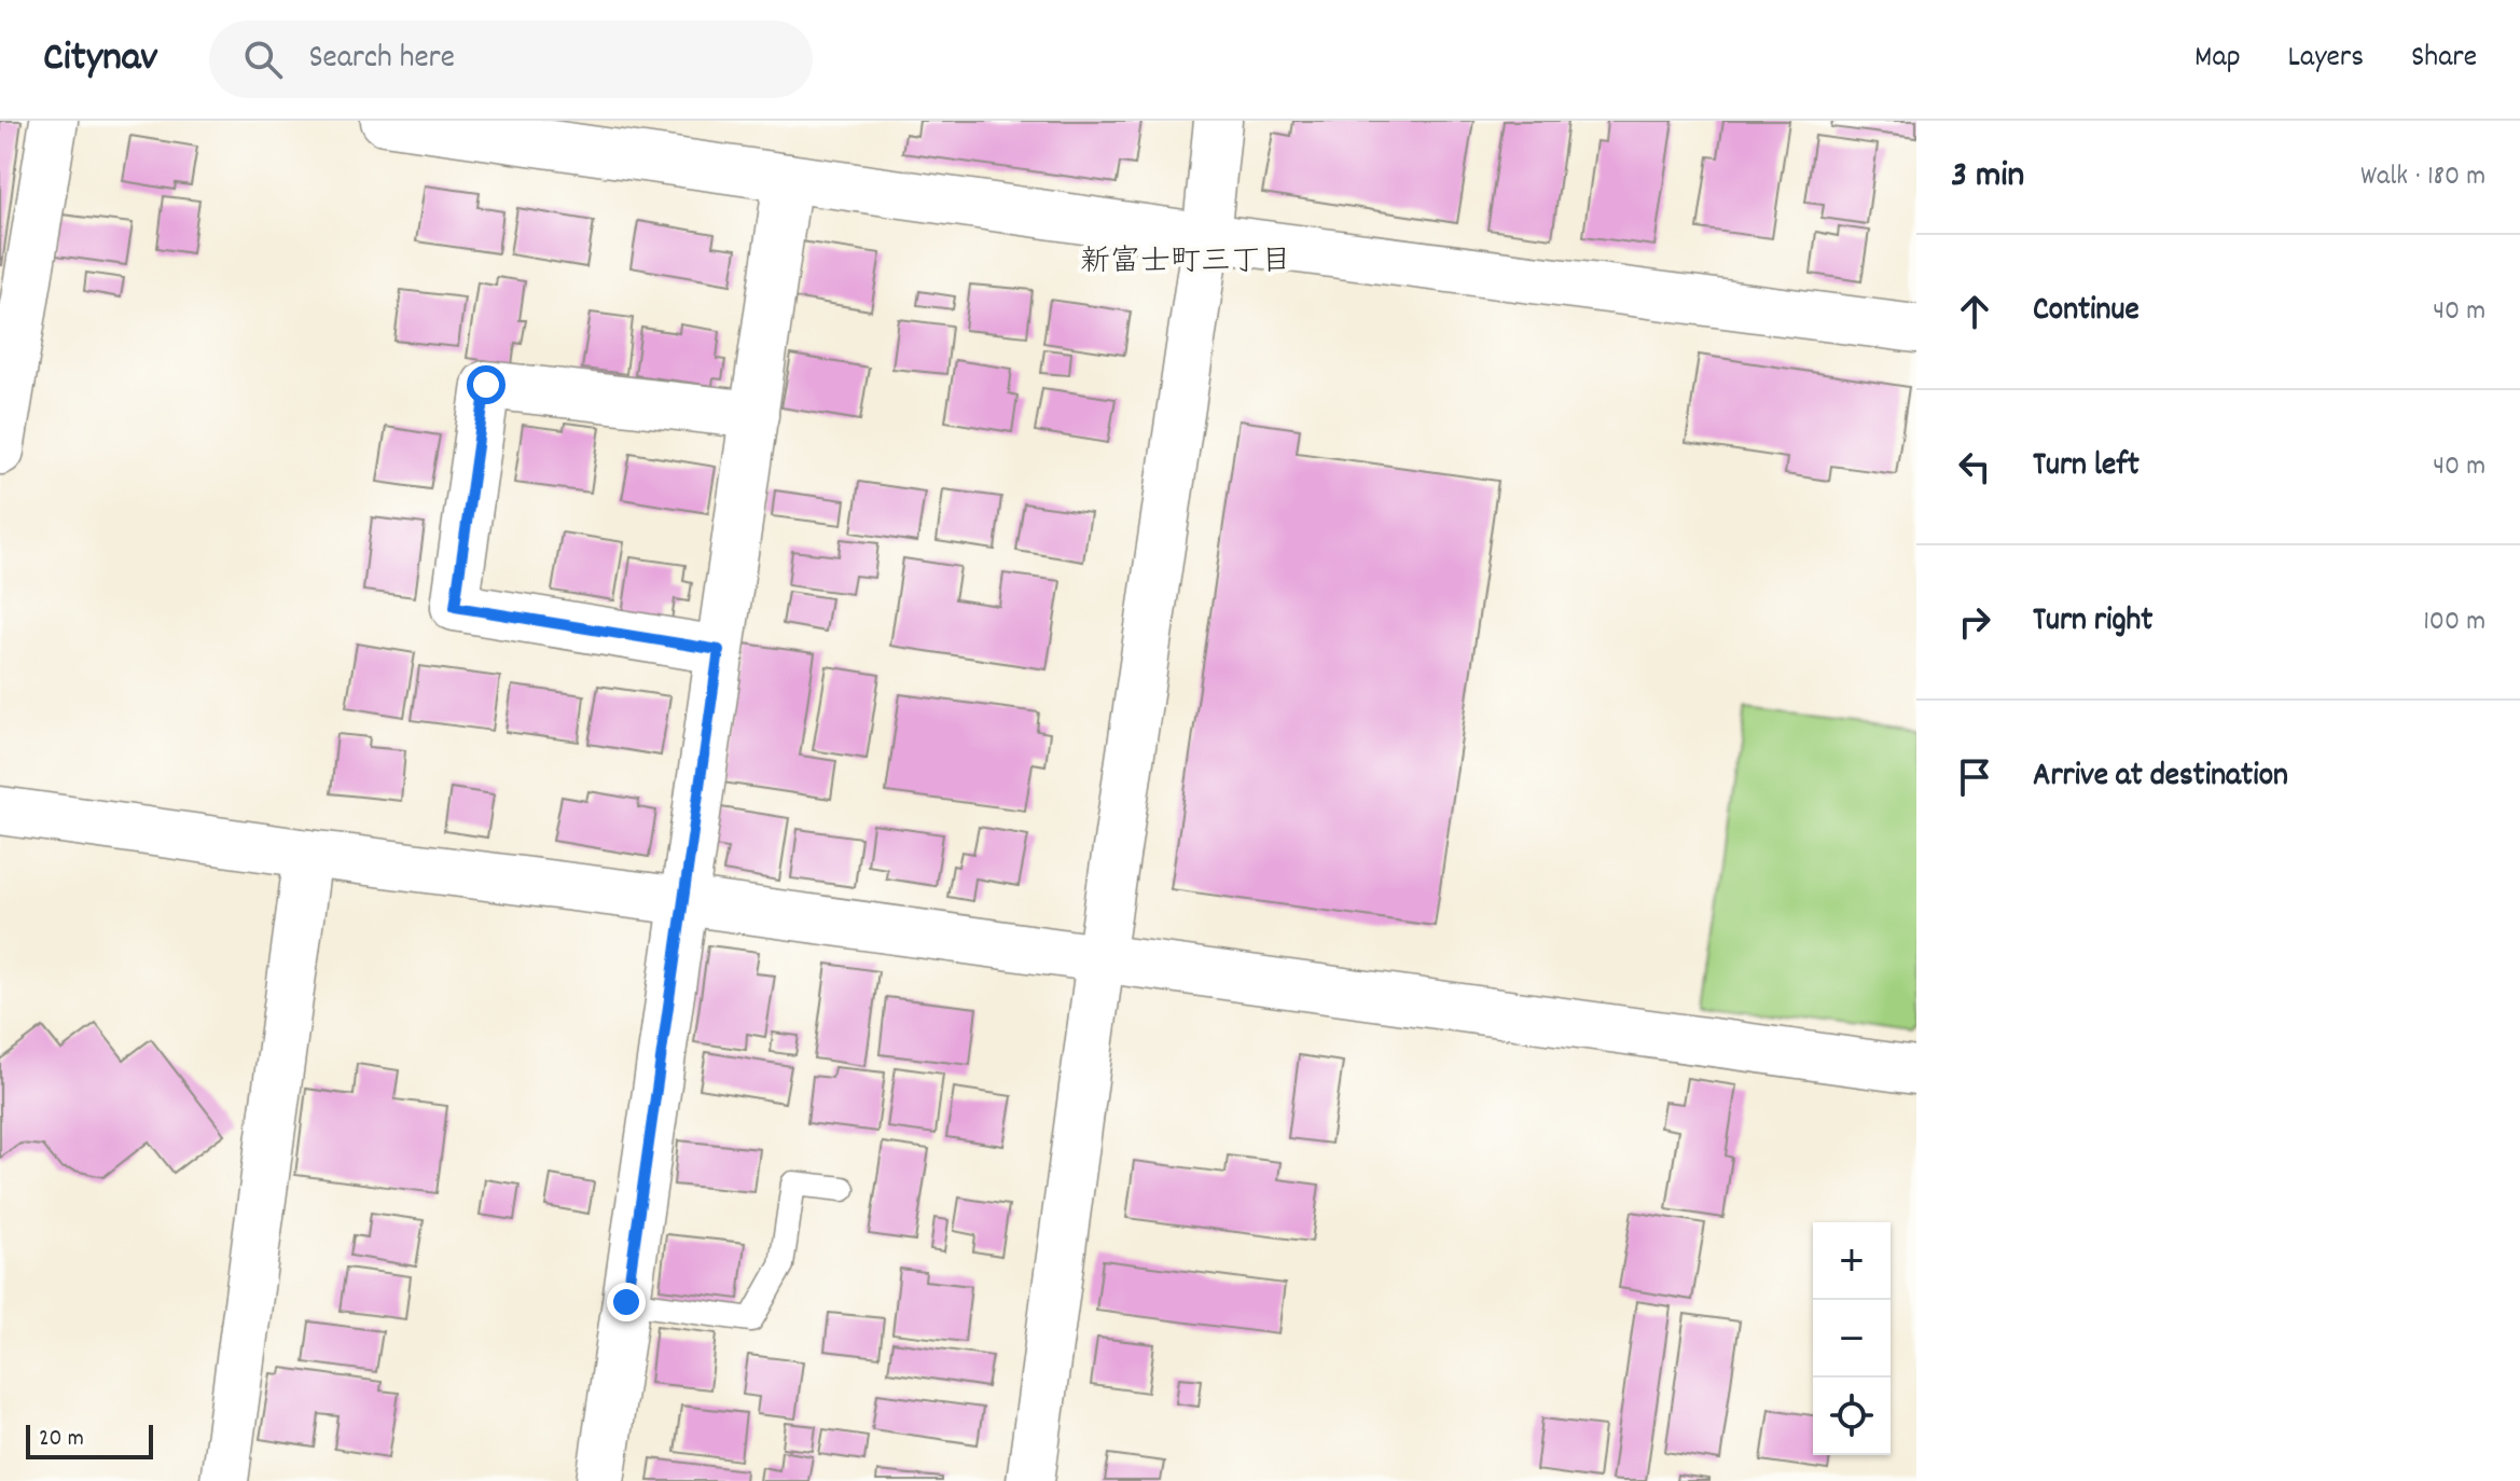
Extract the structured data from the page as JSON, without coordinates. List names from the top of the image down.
{
  "districts": ["新富士町三丁目"],
  "scale_bar": "20 m",
  "page": {
    "header": "Citynav",
    "search": "Search here",
    "nav": ["Map", "Layers", "Share"],
    "heading": ["3 min", "Walk · 180 m"],
    "list": [
      ["Continue", "40 m"],
      ["Turn left", "40 m"],
      ["Turn right", "100 m"],
      "Arrive at destination"
    ],
    "map_buttons": ["+", "−"],
    "scale": "20 m"
  }
}
